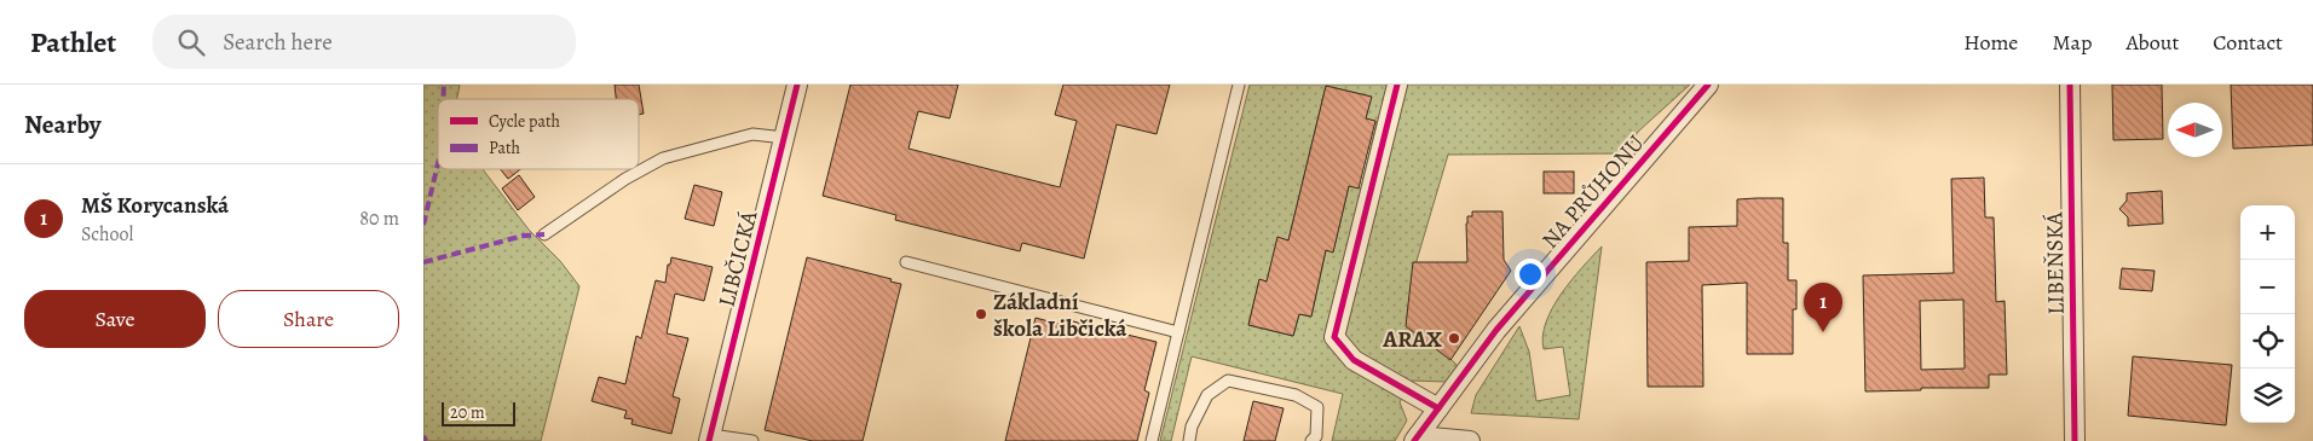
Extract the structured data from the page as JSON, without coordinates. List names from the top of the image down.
{
  "streets": {
    "street": ["NA PRŮHONU", "LIBČICKÁ", "LIBEŇSKÁ"]
  },
  "places": ["Základní škola Libčická", "ARAX"],
  "legend": ["Cycle path", "Path"],
  "scale_bar": "20 m",
  "north": "left",
  "page": {
    "header": "Pathlet",
    "search": "Search here",
    "nav": [
      "Home",
      "Map",
      "About",
      "Contact"
    ],
    "heading": "Nearby",
    "list": [
      {
        "mark": "1",
        "name": "MŠ Korycanská",
        "note": "School",
        "value": "80 m"
      }
    ],
    "map_buttons": ["+", "−"],
    "buttons": ["Save", "Share"],
    "pins": "1",
    "scale": "20 m"
  }
}
